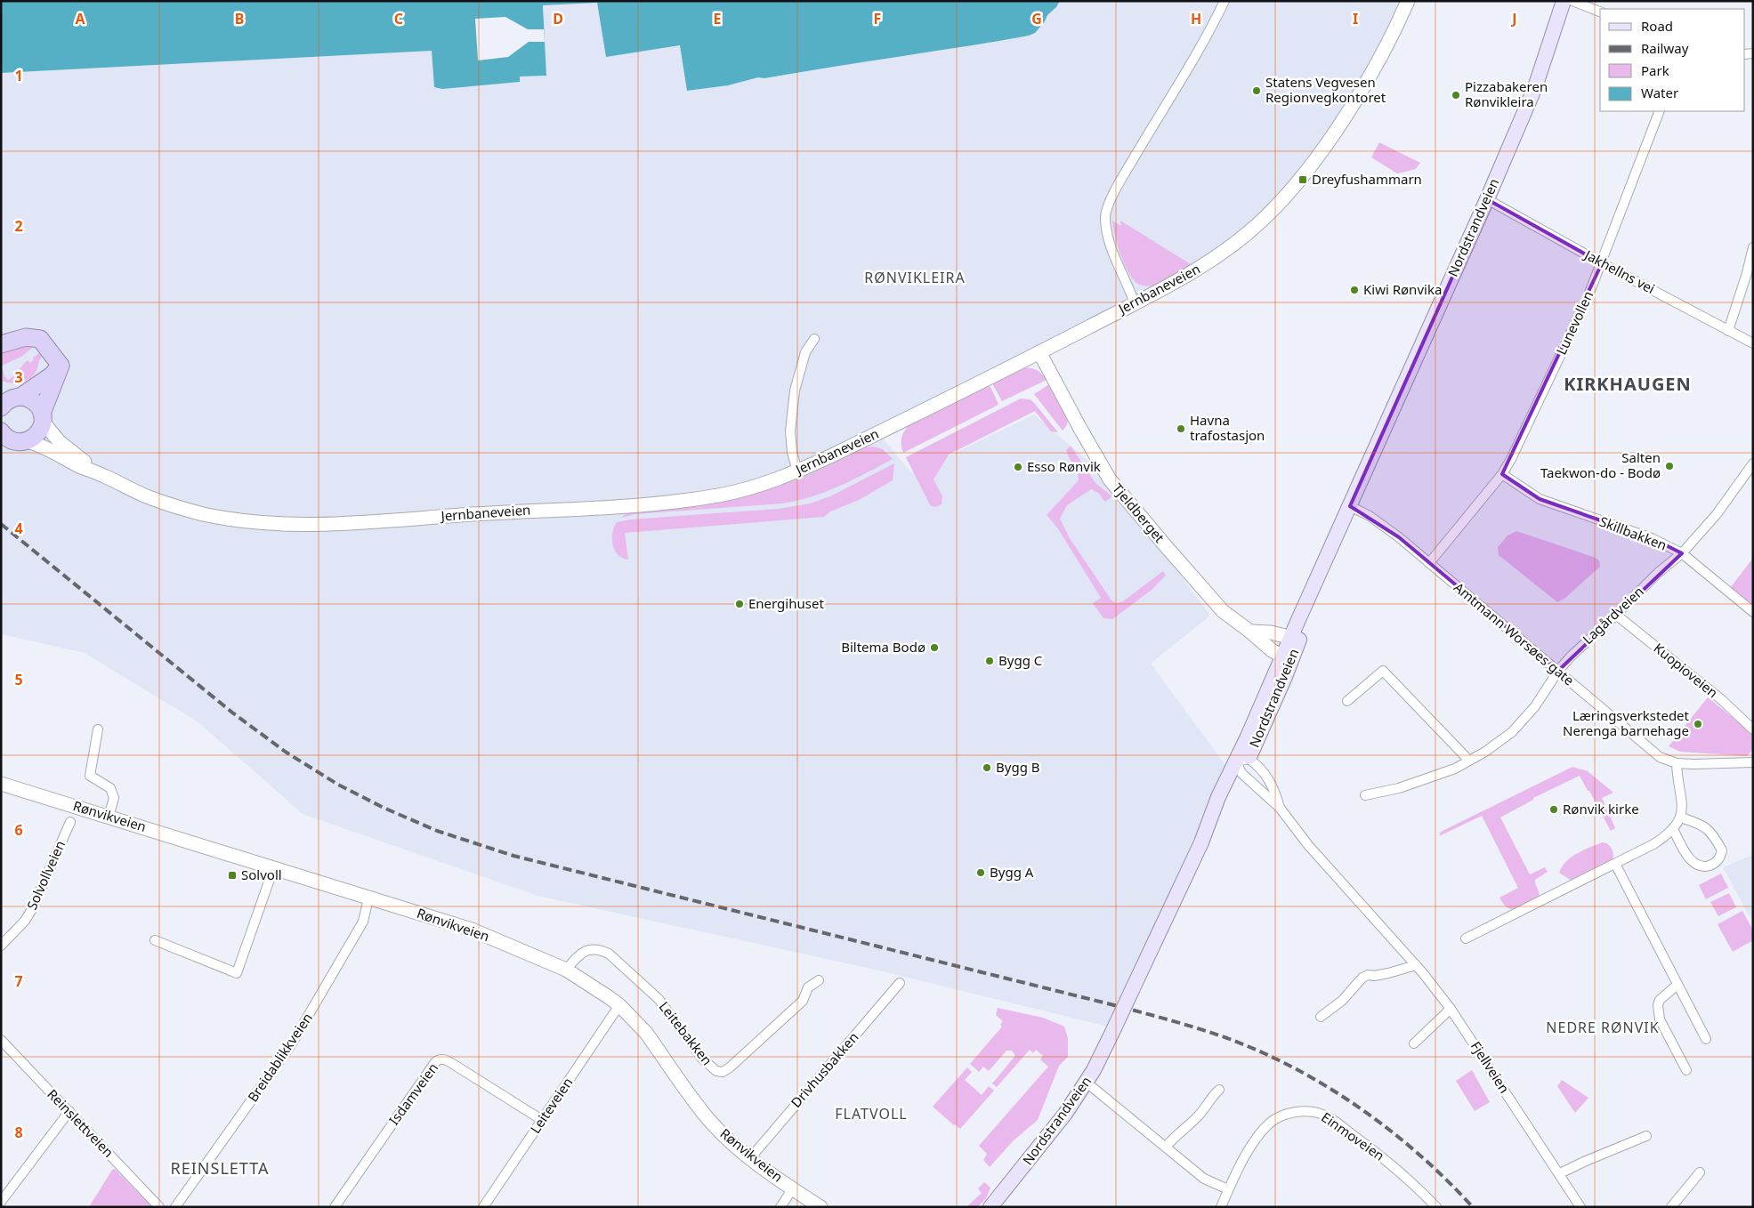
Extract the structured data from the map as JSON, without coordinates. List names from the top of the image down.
{
  "streets": {
    "highway": ["Jernbaneveien"],
    "main road": ["Nordstrandveien"],
    "street": [
      "Jakhellns vei",
      "Lunevollen",
      "Tjeldberget",
      "Skillbakken",
      "Lagårdveien",
      "Amtmann Worsøes gate",
      "Kuopioveien",
      "Rønvikveien",
      "Solvollveien",
      "Leitebakken",
      "Breidablikkveien",
      "Fjellveien",
      "Drivhusbakken",
      "Isdamveien",
      "Leiteveien",
      "Reinslettveien",
      "Einmoveien"
    ]
  },
  "crossings": [
    ["Nordstrandveien", "Jakhellns vei"],
    ["Nordstrandveien", "Tjeldberget"],
    ["Nordstrandveien", "Amtmann Worsøes gate"],
    ["Nordstrandveien", "Fjellveien"],
    ["Jakhellns vei", "Lunevollen"],
    ["Jernbaneveien", "Tjeldberget"],
    ["Lunevollen", "Skillbakken"],
    ["Lunevollen", "Amtmann Worsøes gate"],
    ["Skillbakken", "Lagårdveien"],
    ["Lagårdveien", "Amtmann Worsøes gate"],
    ["Lagårdveien", "Kuopioveien"],
    ["Rønvikveien", "Leitebakken"],
    ["Rønvikveien", "Breidablikkveien"],
    ["Rønvikveien", "Drivhusbakken"],
    ["Rønvikveien", "Leiteveien"],
    ["Isdamveien", "Leiteveien"]
  ],
  "districts": [
    "RØNVIKLEIRA",
    "KIRKHAUGEN",
    "NEDRE RØNVIK",
    "FLATVOLL",
    "REINSLETTA"
  ],
  "places": {
    "other": [
      "Statens Vegvesen Regionvegkontoret",
      "Pizzabakeren Rønvikleira",
      "Kiwi Rønvika",
      "Havna trafostasjon",
      "Salten Taekwon-do - Bodø",
      "Esso Rønvik",
      "Energihuset",
      "Biltema Bodø",
      "Bygg C",
      "Læringsverkstedet Nerenga barnehage",
      "Bygg B",
      "Rønvik kirke",
      "Bygg A"
    ],
    "transit": ["Dreyfushammarn", "Solvoll"]
  },
  "legend": [
    "Road",
    "Railway",
    "Park",
    "Water"
  ],
  "grid": {
    "columns": [
      "A",
      "B",
      "C",
      "D",
      "E",
      "F",
      "G",
      "H",
      "I",
      "J"
    ],
    "rows": [
      "1",
      "2",
      "3",
      "4",
      "5",
      "6",
      "7",
      "8"
    ]
  }
}
